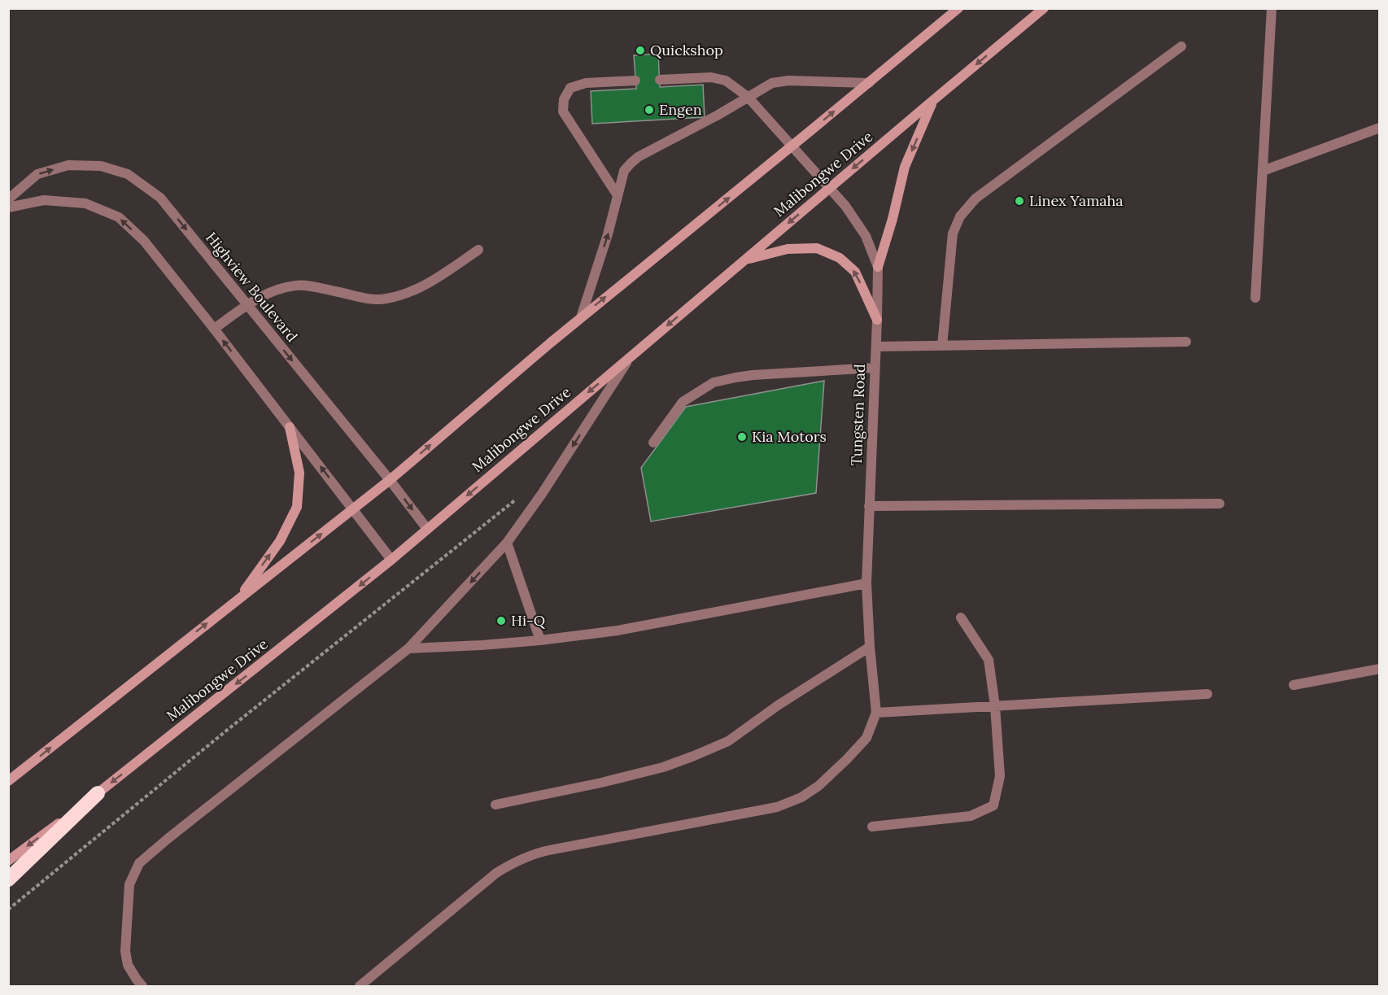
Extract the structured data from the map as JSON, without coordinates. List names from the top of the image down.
{
  "streets": {
    "main road": ["Malibongwe Drive"],
    "street": ["Highview Boulevard", "Tungsten Road"]
  },
  "crossings": [
    ["Malibongwe Drive", "Highview Boulevard"],
    ["Malibongwe Drive", "Tungsten Road"]
  ],
  "places": [
    "Quickshop",
    "Engen",
    "Linex Yamaha",
    "Kia Motors",
    "Hi-Q"
  ]
}
